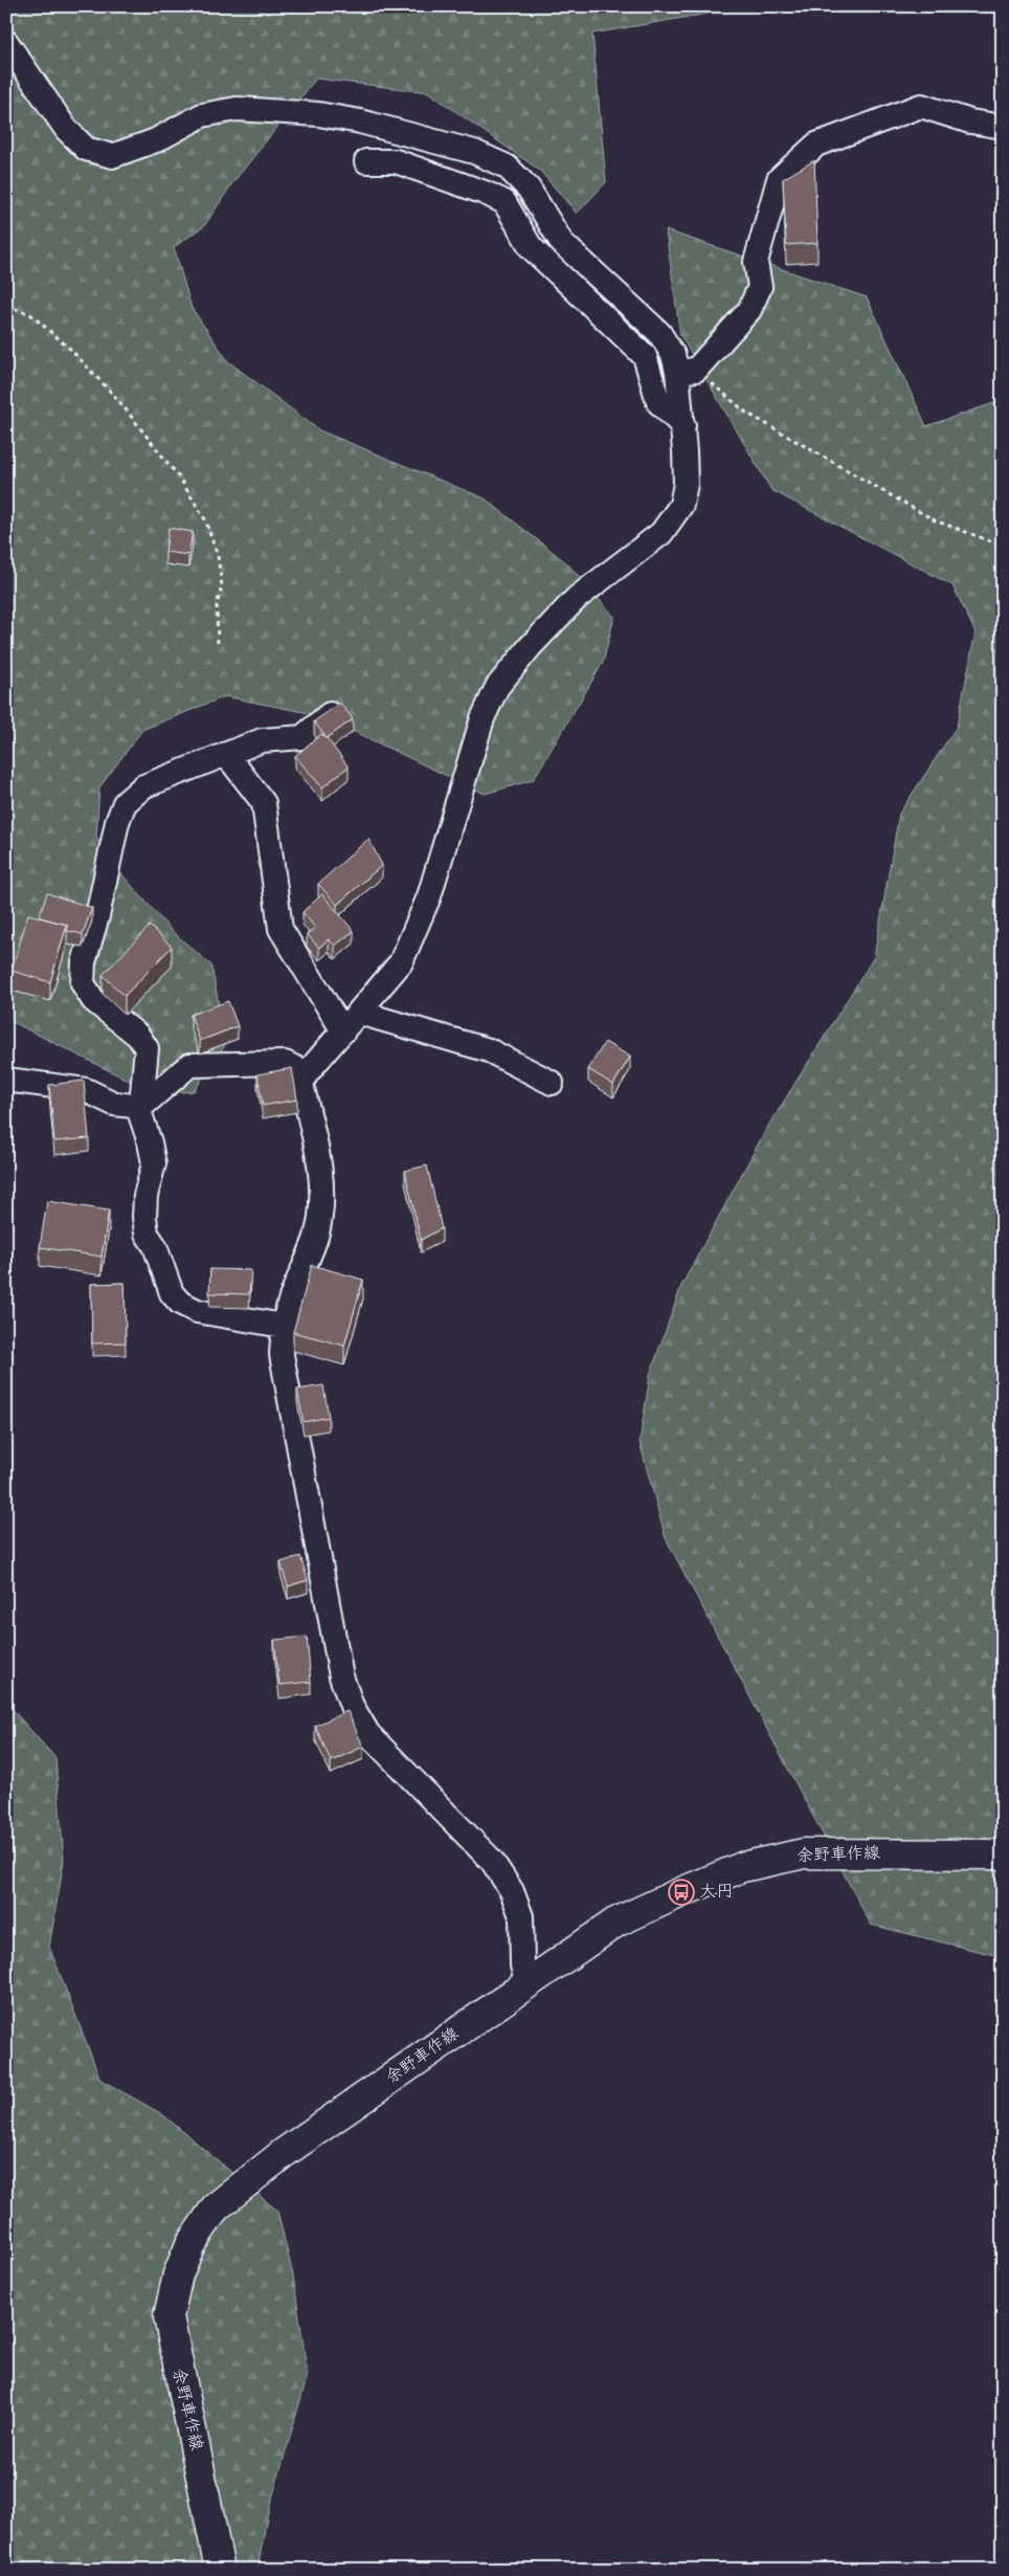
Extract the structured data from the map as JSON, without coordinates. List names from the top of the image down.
{
  "streets": {
    "main road": ["余野車作線"]
  },
  "places": {
    "bus stop": ["大円"]
  }
}
